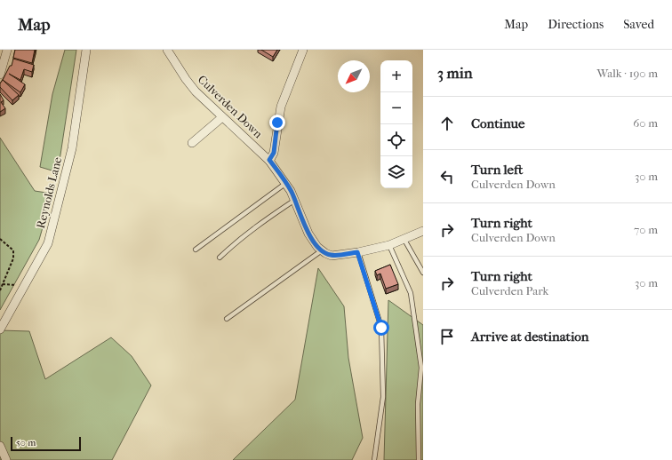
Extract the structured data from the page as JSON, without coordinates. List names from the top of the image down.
{
  "streets": {
    "street": ["Culverden Down", "Reynolds Lane"]
  },
  "scale_bar": "50 m",
  "north": "bottom left",
  "page": {
    "header": "Map",
    "nav": ["Map", "Directions", "Saved"],
    "heading": ["3 min", "Walk · 190 m"],
    "map_buttons": ["+", "−"],
    "list": [
      ["Continue", "60 m"],
      ["Turn left", "Culverden Down", "30 m"],
      ["Turn right", "Culverden Down", "70 m"],
      ["Turn right", "Culverden Park", "30 m"],
      "Arrive at destination"
    ],
    "scale": "50 m"
  }
}
